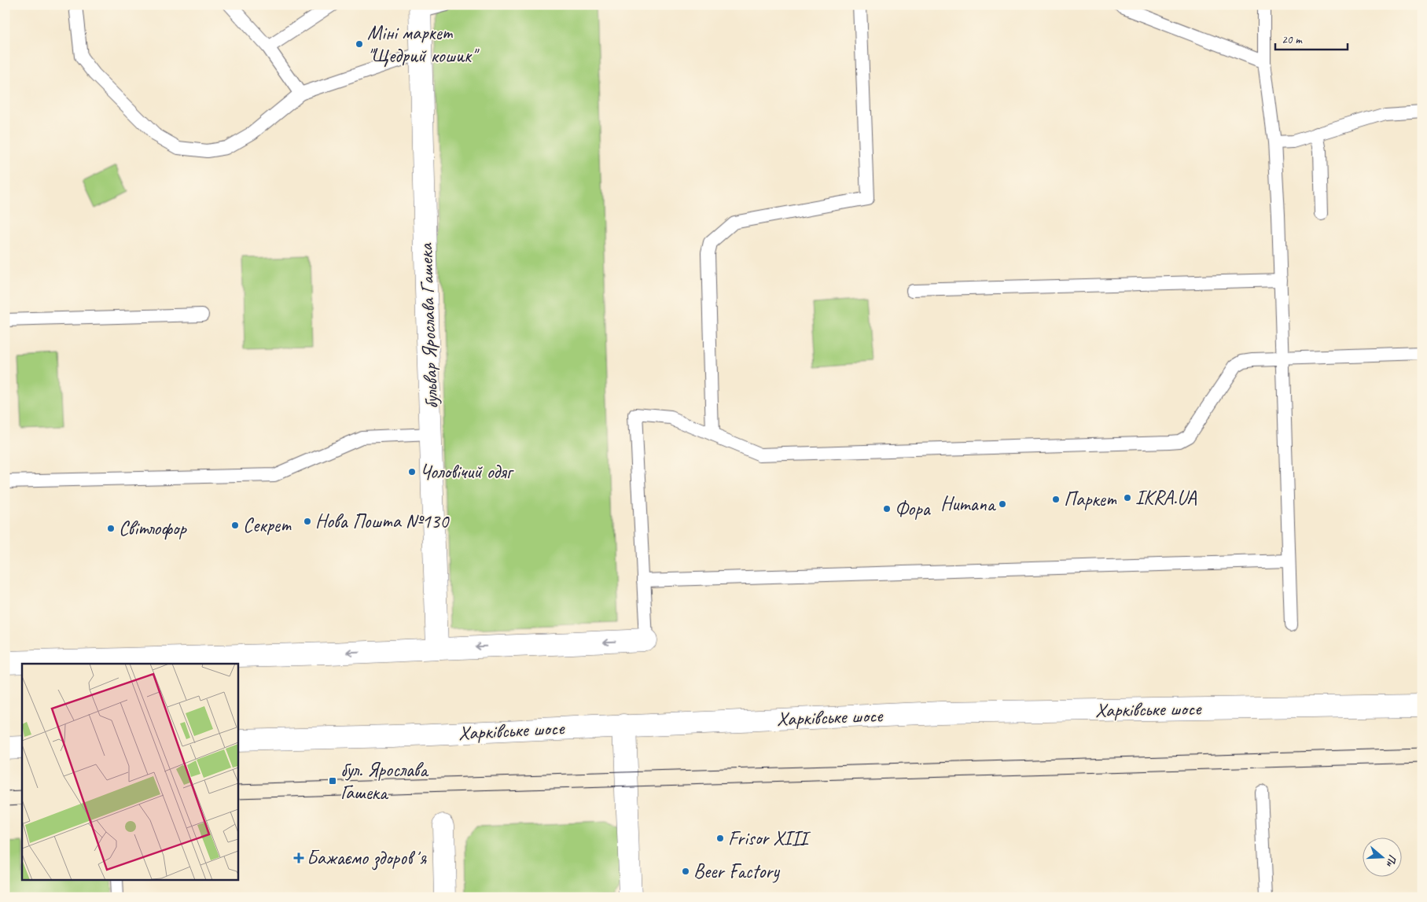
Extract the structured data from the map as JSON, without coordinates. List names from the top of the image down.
{
  "streets": {
    "street": ["бульвар Ярослава Гашека", "Харківське шосе"]
  },
  "places": {
    "other": [
      "Міні маркет \"Щедрий кошик\"",
      "Чоловічий одяг",
      "ІКRA.UA",
      "Паркет",
      "Humana",
      "Фора",
      "Нова Пошта №130",
      "Секрет",
      "Світлофор",
      "Frisor XIII",
      "Beer Factory"
    ],
    "transit": ["бул. Ярослава Гашека"],
    "health": ["Бажаємо здоровʼя"]
  },
  "scale_bar": "20 m",
  "north": "right"
}
